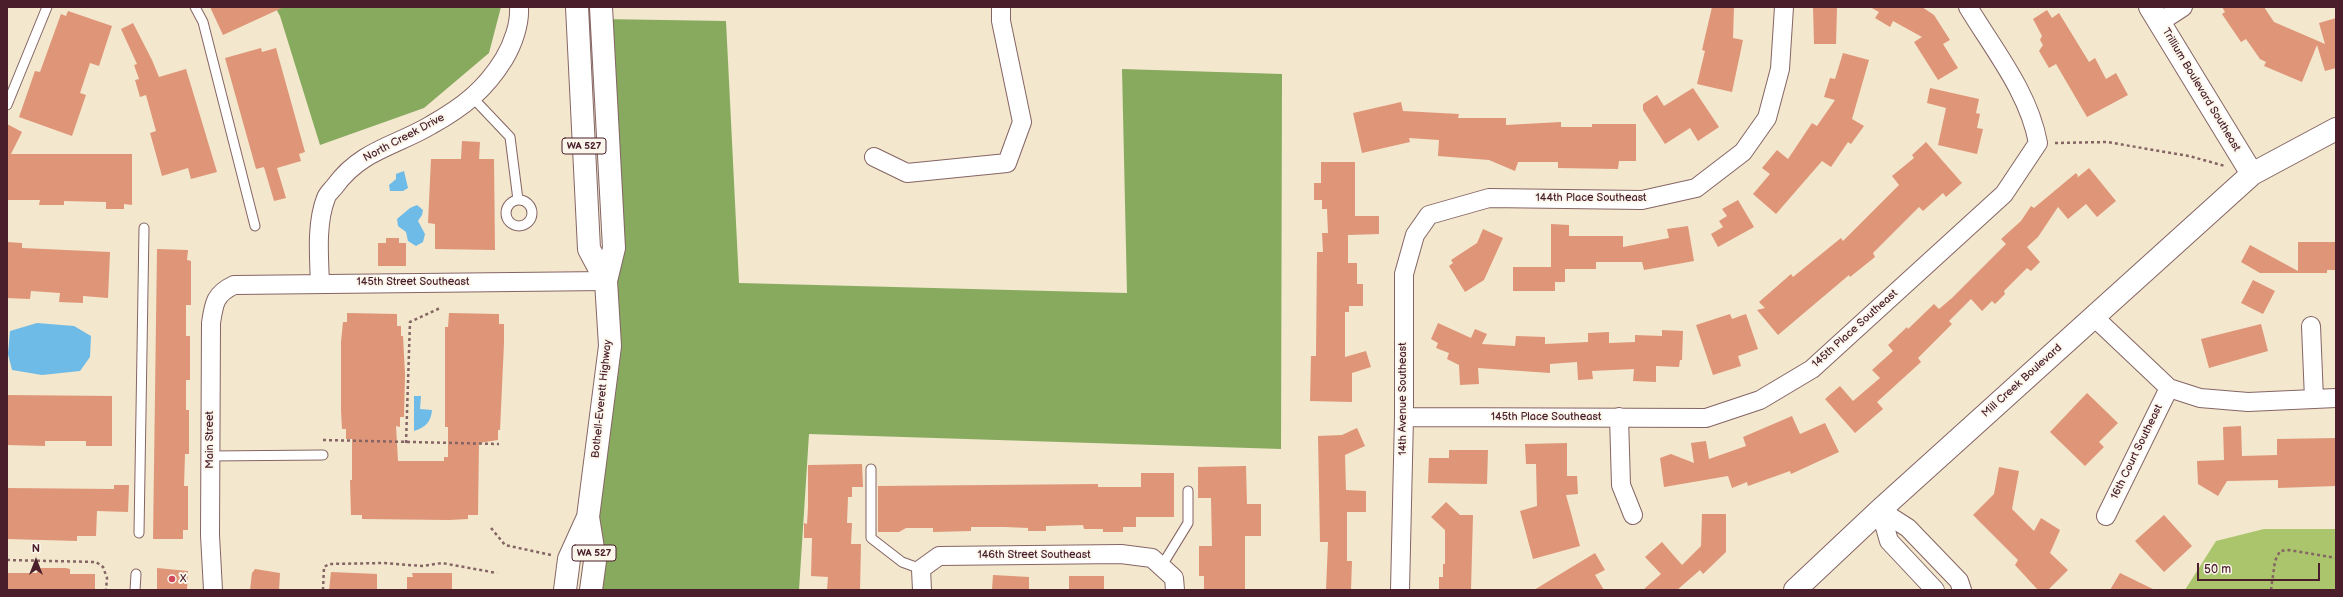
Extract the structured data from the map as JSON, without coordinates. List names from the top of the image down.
{
  "streets": {
    "main road": [
      "Trillium Boulevard Southeast",
      "WA 527",
      "Mill Creek Boulevard",
      "Bothell-Everett Highway"
    ],
    "street": [
      "North Creek Drive",
      "144th Place Southeast",
      "145th Street Southeast",
      "145th Place Southeast",
      "14th Avenue Southeast",
      "Main Street",
      "16th Court Southeast",
      "146th Street Southeast"
    ]
  },
  "crossings": [
    ["Trillium Boulevard Southeast", "Mill Creek Boulevard"],
    ["North Creek Drive", "145th Street Southeast"],
    ["144th Place Southeast", "14th Avenue Southeast"],
    ["145th Street Southeast", "Bothell-Everett Highway"],
    ["145th Street Southeast", "Main Street"],
    ["145th Place Southeast", "14th Avenue Southeast"]
  ],
  "places": ["X"],
  "scale_bar": "50 m",
  "north": "top"
}
